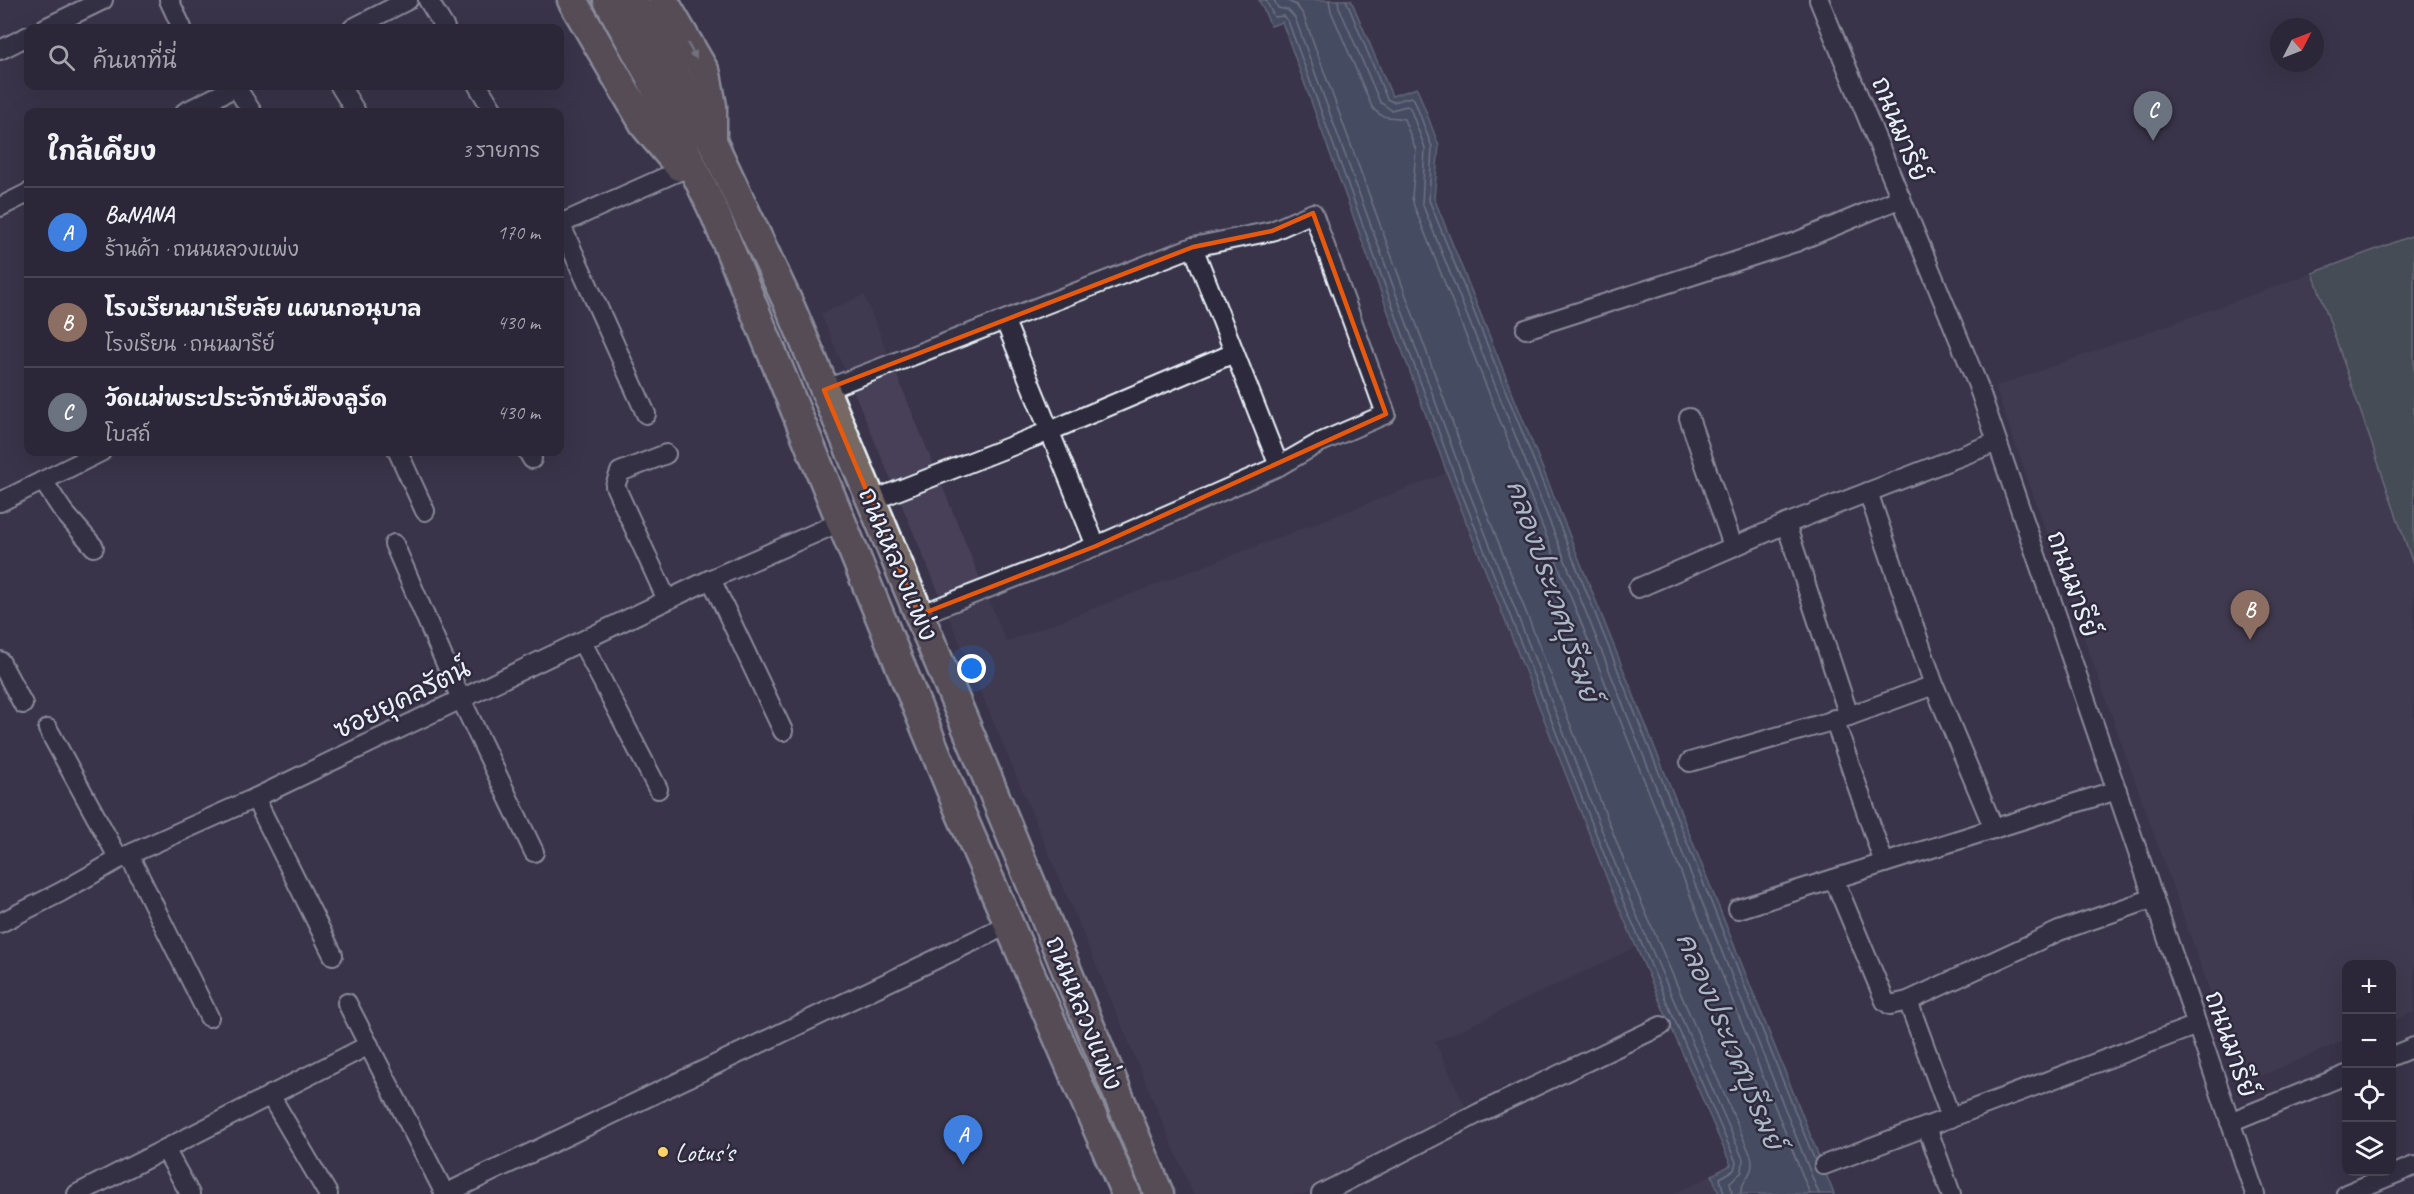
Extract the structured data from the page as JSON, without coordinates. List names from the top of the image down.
{
  "streets": {
    "main road": ["ถนนหลวงแพ่ง"],
    "street": ["ถนนมารีย์", "ซอยยุคลรัตน์"]
  },
  "crossings": [
    ["ถนนหลวงแพ่ง", "ซอยยุคลรัตน์"]
  ],
  "water": ["คลองประเวศบุรีรมย์"],
  "places": ["Lotus's"],
  "north": "top right",
  "page": {
    "search": "ค้นหาที่นี่",
    "pins": ["C", "B", "A"],
    "heading": ["ใกล้เคียง", "3 รายการ"],
    "list": [
      {
        "mark": "A",
        "name": "BaNANA",
        "note": "ร้านค้า · ถนนหลวงแพ่ง",
        "value": "170 m"
      },
      {
        "mark": "B",
        "name": "โรงเรียนมาเรียลัย แผนกอนุบาล",
        "note": "โรงเรียน · ถนนมารีย์",
        "value": "430 m"
      },
      {
        "mark": "C",
        "name": "วัดแม่พระประจักษ์เมืองลูร์ด",
        "note": "โบสถ์",
        "value": "430 m"
      }
    ],
    "map_buttons": ["+", "−"]
  }
}
